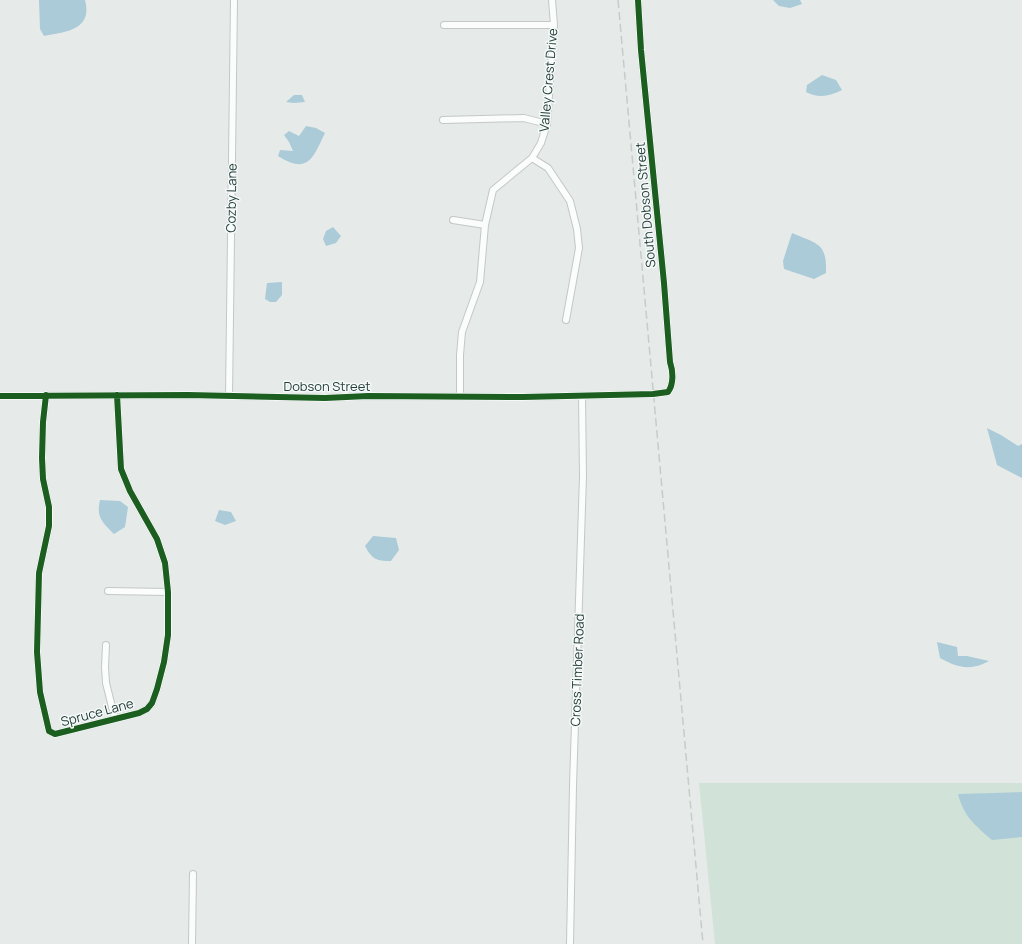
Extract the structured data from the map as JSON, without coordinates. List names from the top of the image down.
{
  "streets": {
    "street": [
      "Valley Crest Drive",
      "Cozby Lane",
      "South Dobson Street",
      "Dobson Street",
      "Cross Timber Road",
      "Spruce Lane"
    ]
  },
  "crossings": [
    ["Valley Crest Drive", "Dobson Street"],
    ["Cozby Lane", "Dobson Street"],
    ["South Dobson Street", "Dobson Street"],
    ["Dobson Street", "Cross Timber Road"],
    ["Dobson Street", "Spruce Lane"]
  ]
}
